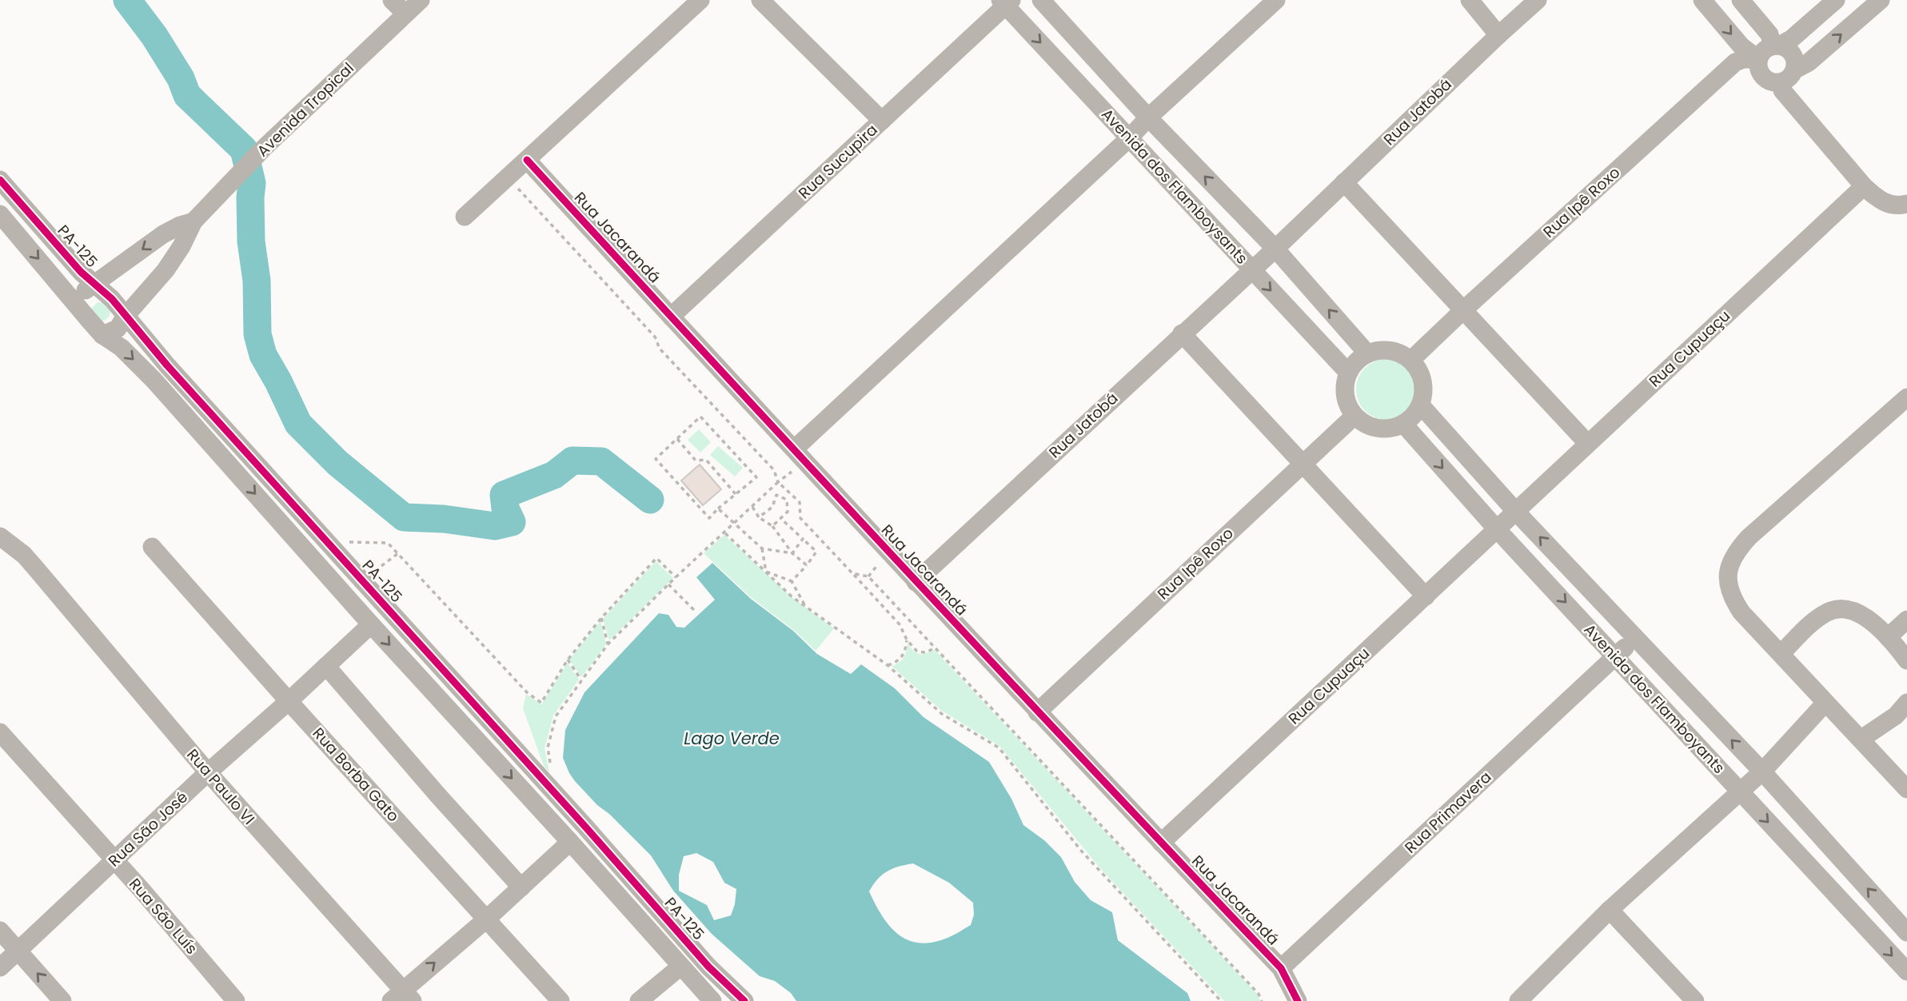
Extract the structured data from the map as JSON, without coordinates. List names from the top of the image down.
{
  "streets": {
    "street": [
      "Avenida Tropical",
      "Rua Jatobá",
      "Rua Sucupira",
      "Avenida dos Flamboysants",
      "Rua Ipê Roxo",
      "Rua Jacarandá",
      "PA-125",
      "Rua Cupuaçu",
      "Avenida dos Flamboyants",
      "Rua Borba Gato",
      "Rua Paulo VI",
      "Rua Primavera",
      "Rua São José",
      "Rua São Luís"
    ]
  },
  "crossings": [
    ["Rua Jatobá", "Avenida dos Flamboysants"],
    ["Rua Jatobá", "Rua Jacarandá"],
    ["Rua Sucupira", "Avenida dos Flamboysants"],
    ["Rua Sucupira", "Rua Jacarandá"],
    ["Avenida dos Flamboysants", "Rua Ipê Roxo"],
    ["Avenida dos Flamboysants", "Avenida dos Flamboyants"],
    ["Rua Ipê Roxo", "Rua Jacarandá"],
    ["Rua Ipê Roxo", "Avenida dos Flamboyants"],
    ["Rua Jacarandá", "Rua Cupuaçu"],
    ["Rua Jacarandá", "Rua Primavera"],
    ["Rua Cupuaçu", "Avenida dos Flamboyants"],
    ["Avenida dos Flamboyants", "Rua Primavera"],
    ["Rua Borba Gato", "Rua São José"],
    ["Rua Paulo VI", "Rua São José"],
    ["Rua São José", "Rua São Luís"]
  ],
  "water": ["Lago Verde"]
}
